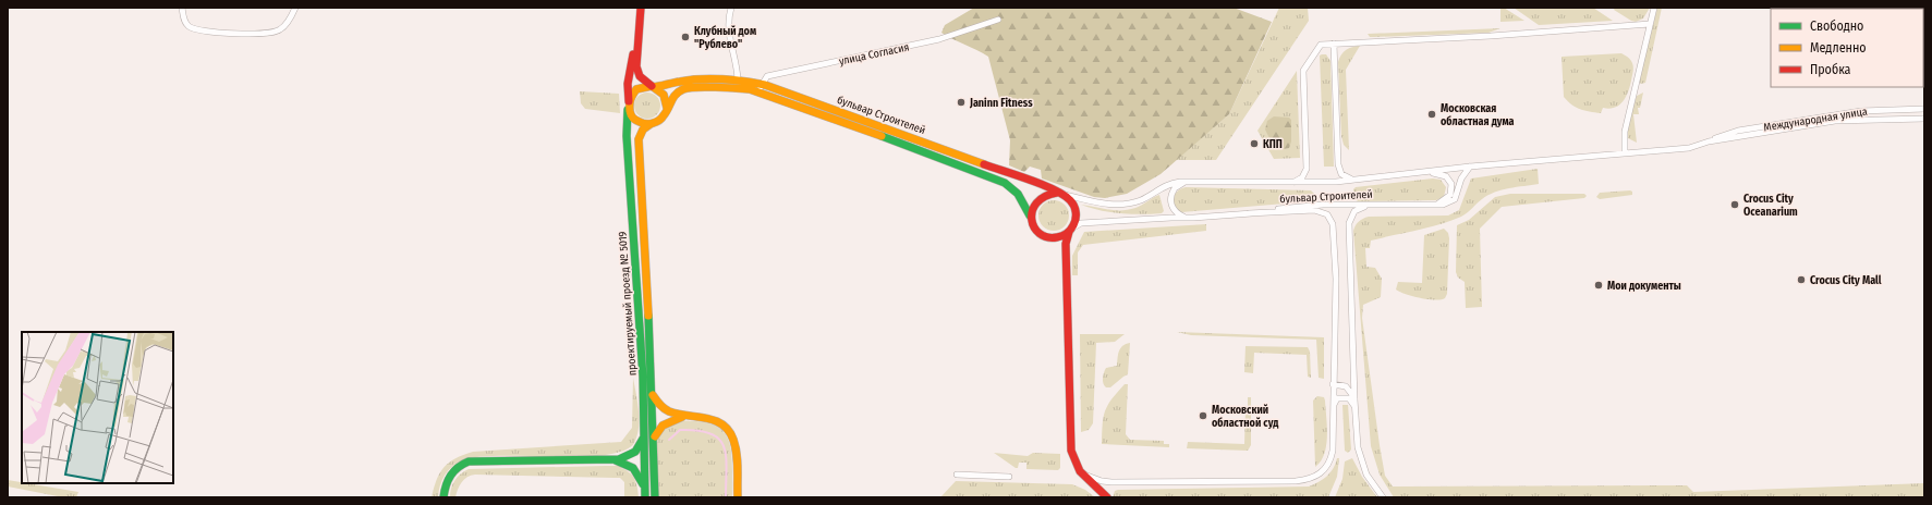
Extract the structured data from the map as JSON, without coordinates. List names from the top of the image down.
{
  "streets": {
    "street": [
      "улица Согласия",
      "бульвар Строителей",
      "Международная улица",
      "проектируемый проезд № 5019"
    ]
  },
  "crossings": [
    ["улица Согласия", "бульвар Строителей"],
    ["бульвар Строителей", "Международная улица"],
    ["бульвар Строителей", "проектируемый проезд № 5019"]
  ],
  "places": [
    "Клубный дом \"Рублево\"",
    "Janinn Fitness",
    "Московская областная дума",
    "КПП",
    "Crocus City Oceanarium",
    "Crocus City Mall",
    "Мои документы",
    "Московский областной суд"
  ],
  "legend": ["Свободно", "Медленно", "Пробка"]
}
